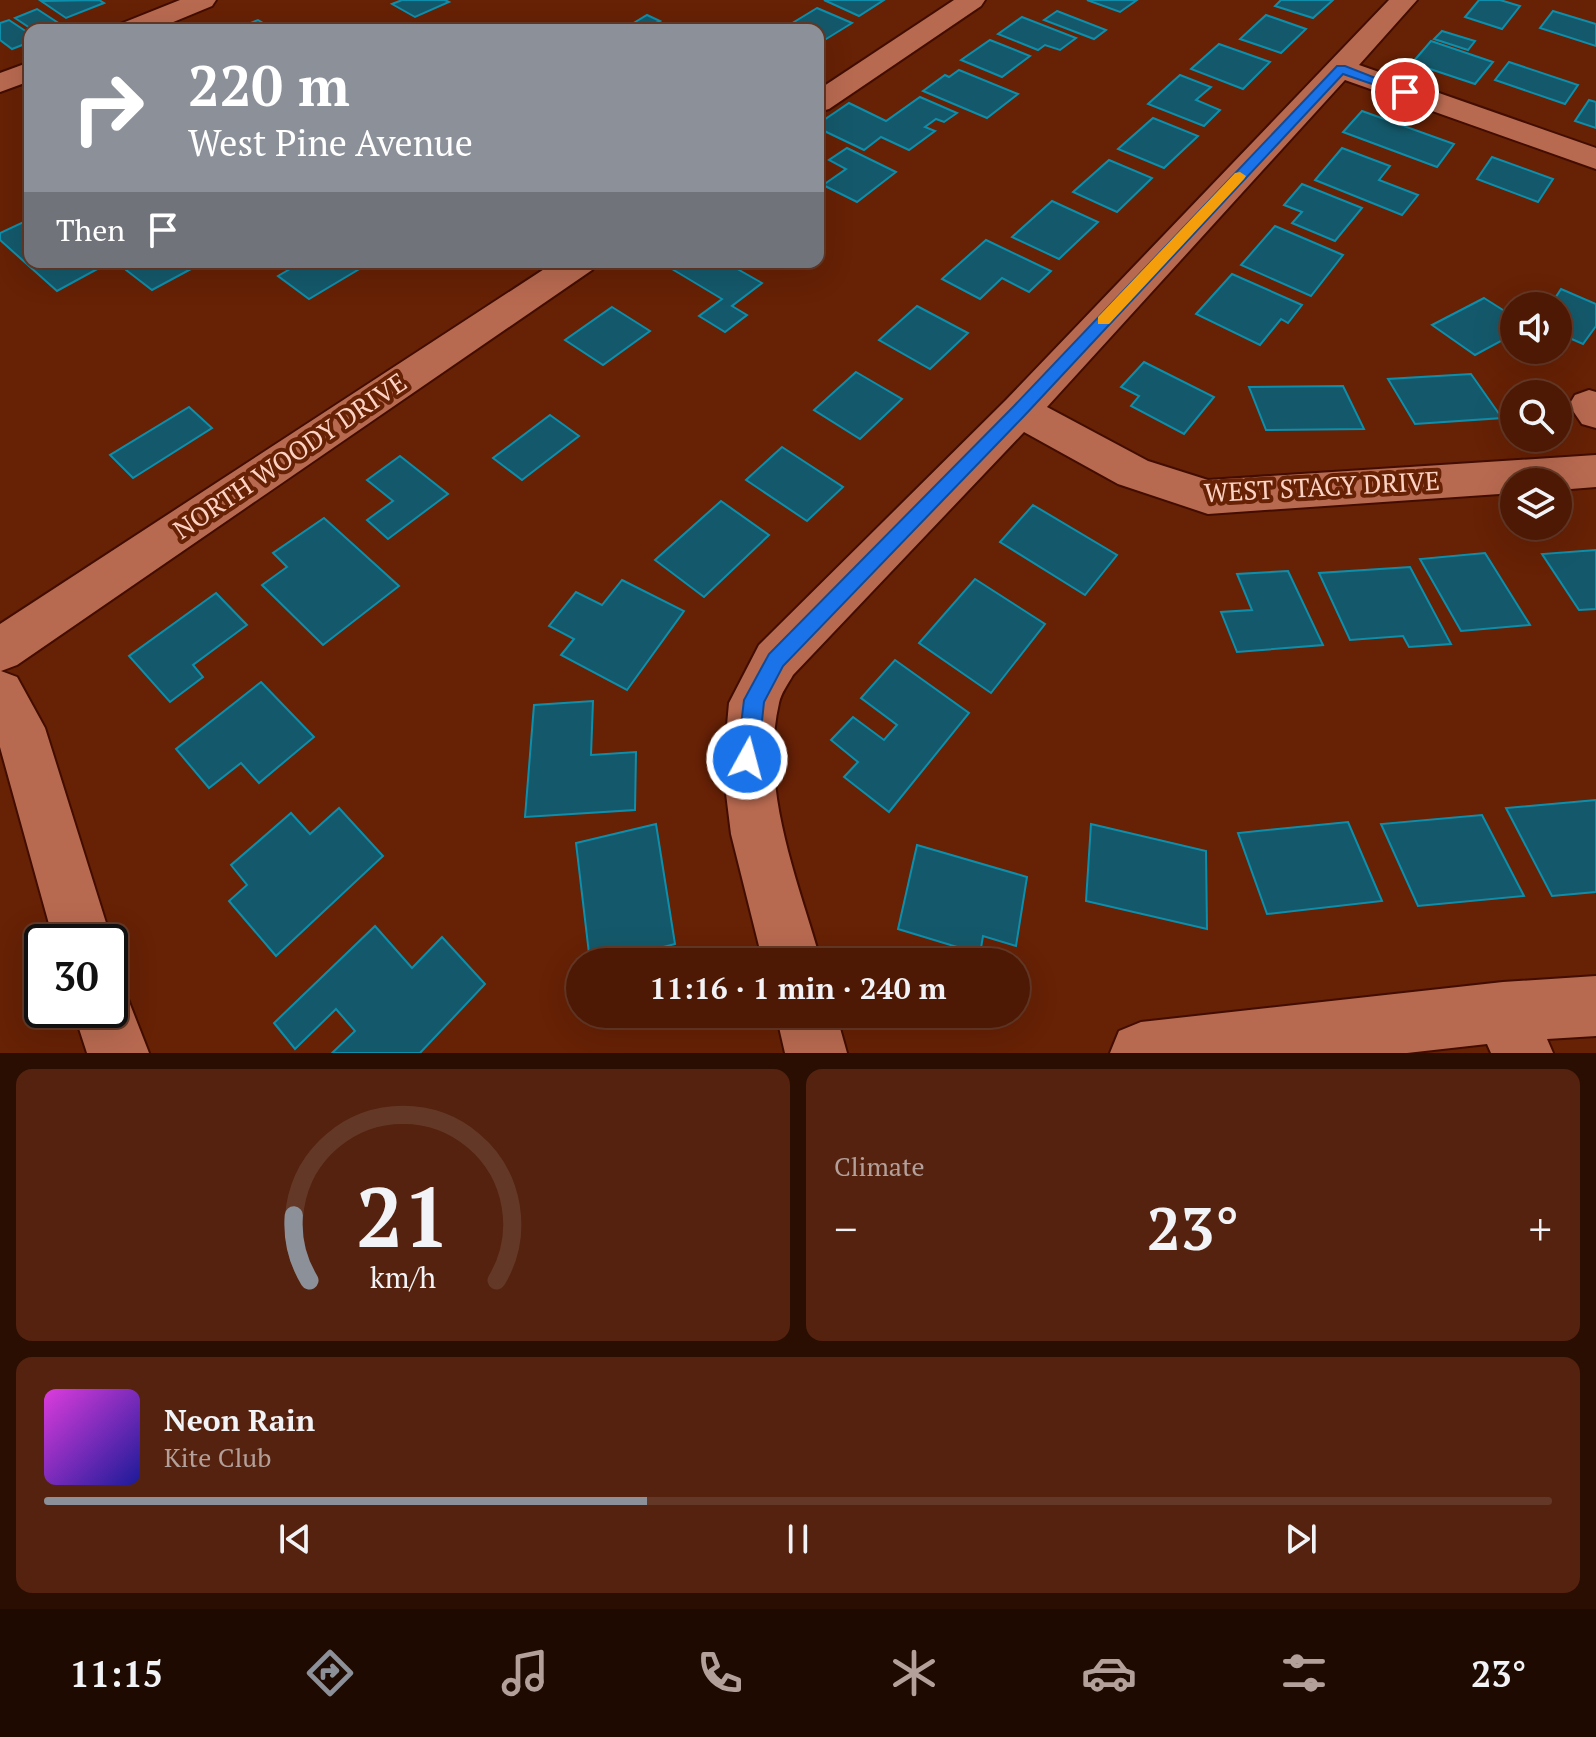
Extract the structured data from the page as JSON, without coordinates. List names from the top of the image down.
{
  "streets": {
    "street": ["NORTH WOODY DRIVE", "WEST STACY DRIVE"]
  },
  "page": {
    "turn": ["220 m", "West Pine Avenue"],
    "then": "Then",
    "limit": "30",
    "trip": "11:16 · 1 min · 240 m",
    "tile": "Climate",
    "heat": ["−", "23°", "+"],
    "song": ["Neon Rain", "Kite Club"],
    "tabs": ["11:15", "23°"],
    "gauge": ["21", "km/h"]
  }
}
